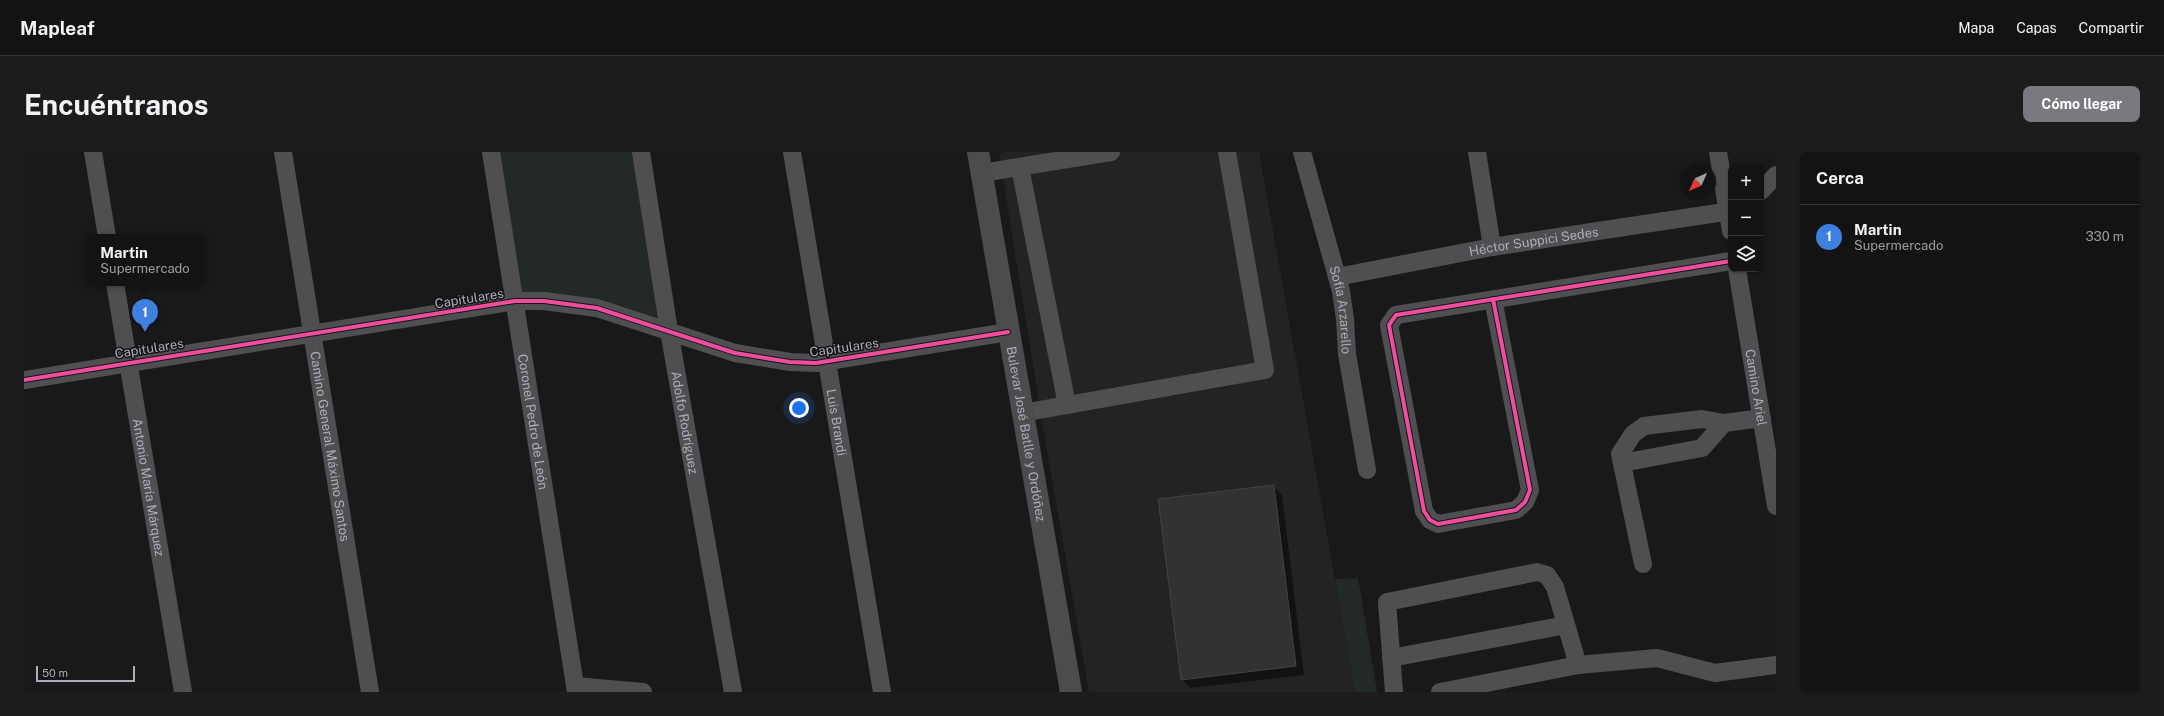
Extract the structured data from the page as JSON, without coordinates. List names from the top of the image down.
{
  "streets": {
    "main road": ["Bulevar José Batlle y Ordóñez"],
    "street": [
      "Héctor Suppici Sedes",
      "Capitulares",
      "Sofía Arzarello",
      "Camino Ariel",
      "Coronel Pedro de León",
      "Adolfo Rodríguez",
      "Luis Brandi",
      "Camino General Máximo Santos",
      "Antonio María Márquez"
    ]
  },
  "crossings": [
    ["Héctor Suppici Sedes", "Sofía Arzarello"],
    ["Capitulares", "Coronel Pedro de León"],
    ["Capitulares", "Adolfo Rodríguez"],
    ["Capitulares", "Luis Brandi"],
    ["Capitulares", "Bulevar José Batlle y Ordóñez"],
    ["Capitulares", "Camino General Máximo Santos"],
    ["Capitulares", "Antonio María Márquez"]
  ],
  "scale_bar": "50 m",
  "north": "bottom left",
  "page": {
    "header": "Mapleaf",
    "nav": ["Mapa", "Capas", "Compartir"],
    "buttons": "Cómo llegar",
    "title": "Encuéntranos",
    "heading": "Cerca",
    "map_buttons": ["+", "−"],
    "list": [
      {
        "mark": "1",
        "name": "Martin",
        "note": "Supermercado",
        "value": "330 m"
      }
    ],
    "popup": ["Martin", "Supermercado"],
    "pins": "1",
    "scale": "50 m"
  }
}
